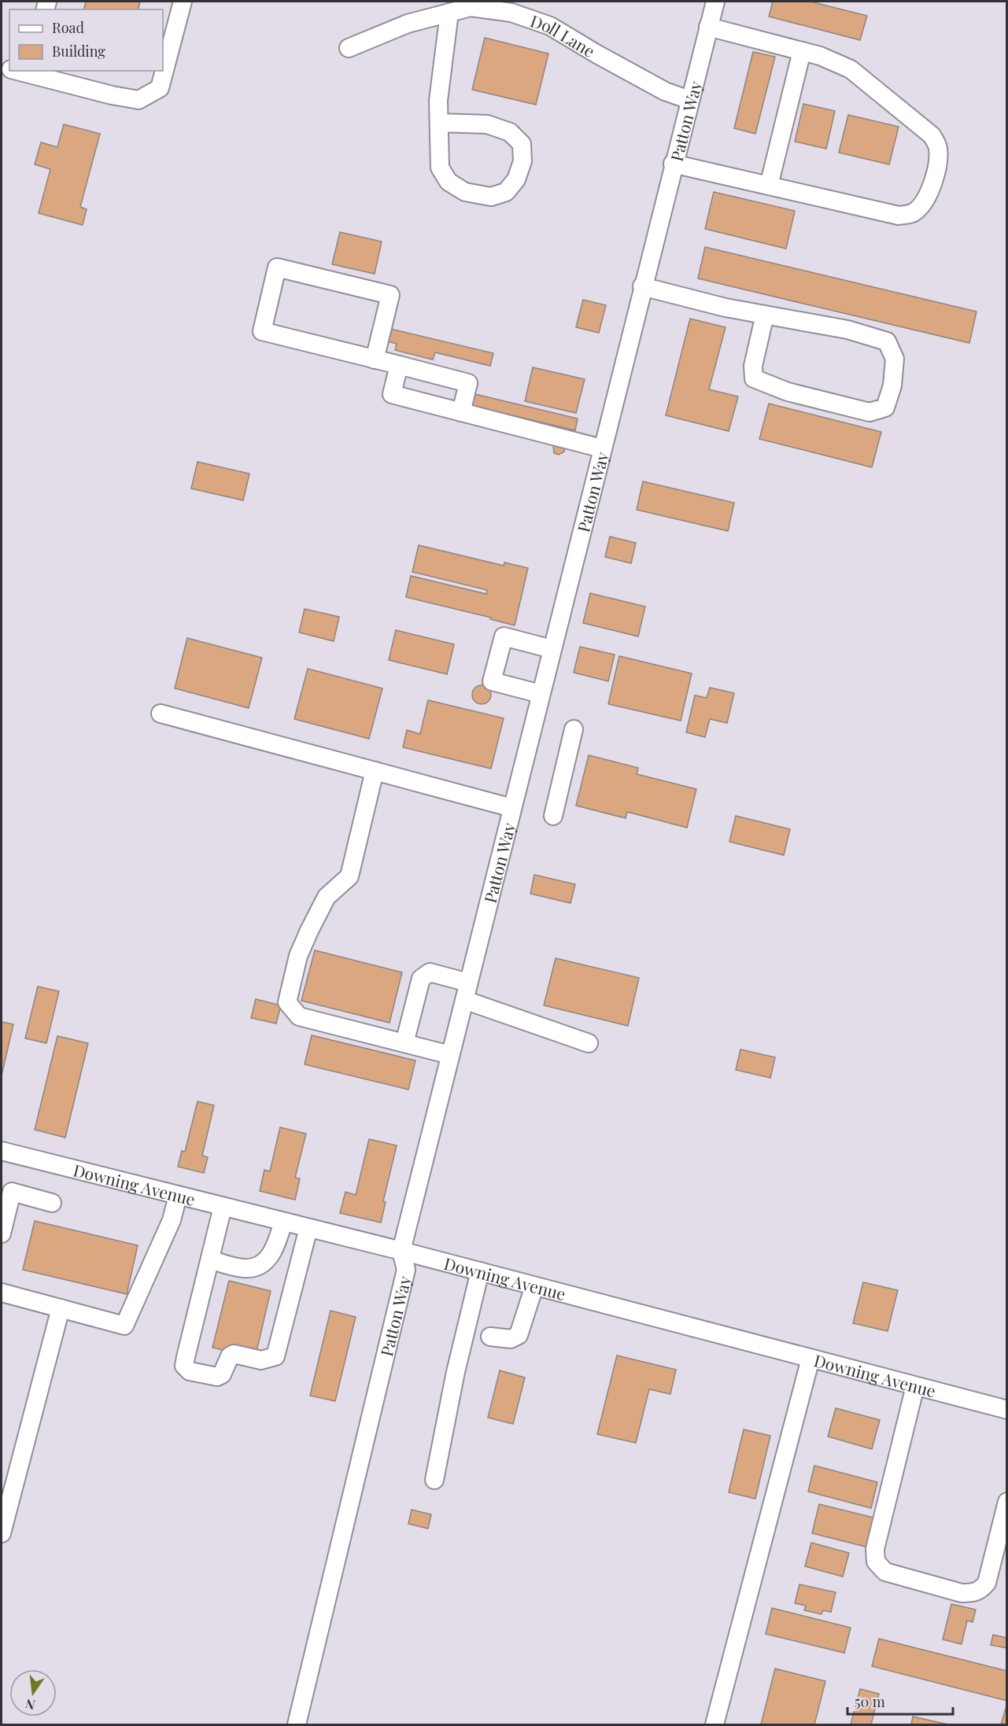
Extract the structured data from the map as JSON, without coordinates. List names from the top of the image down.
{
  "streets": {
    "street": ["Doll Lane", "Patton Way", "Downing Avenue"]
  },
  "crossings": [
    ["Doll Lane", "Patton Way"],
    ["Patton Way", "Downing Avenue"]
  ],
  "legend": ["Road", "Building"],
  "scale_bar": "50 m",
  "north": "bottom"
}
